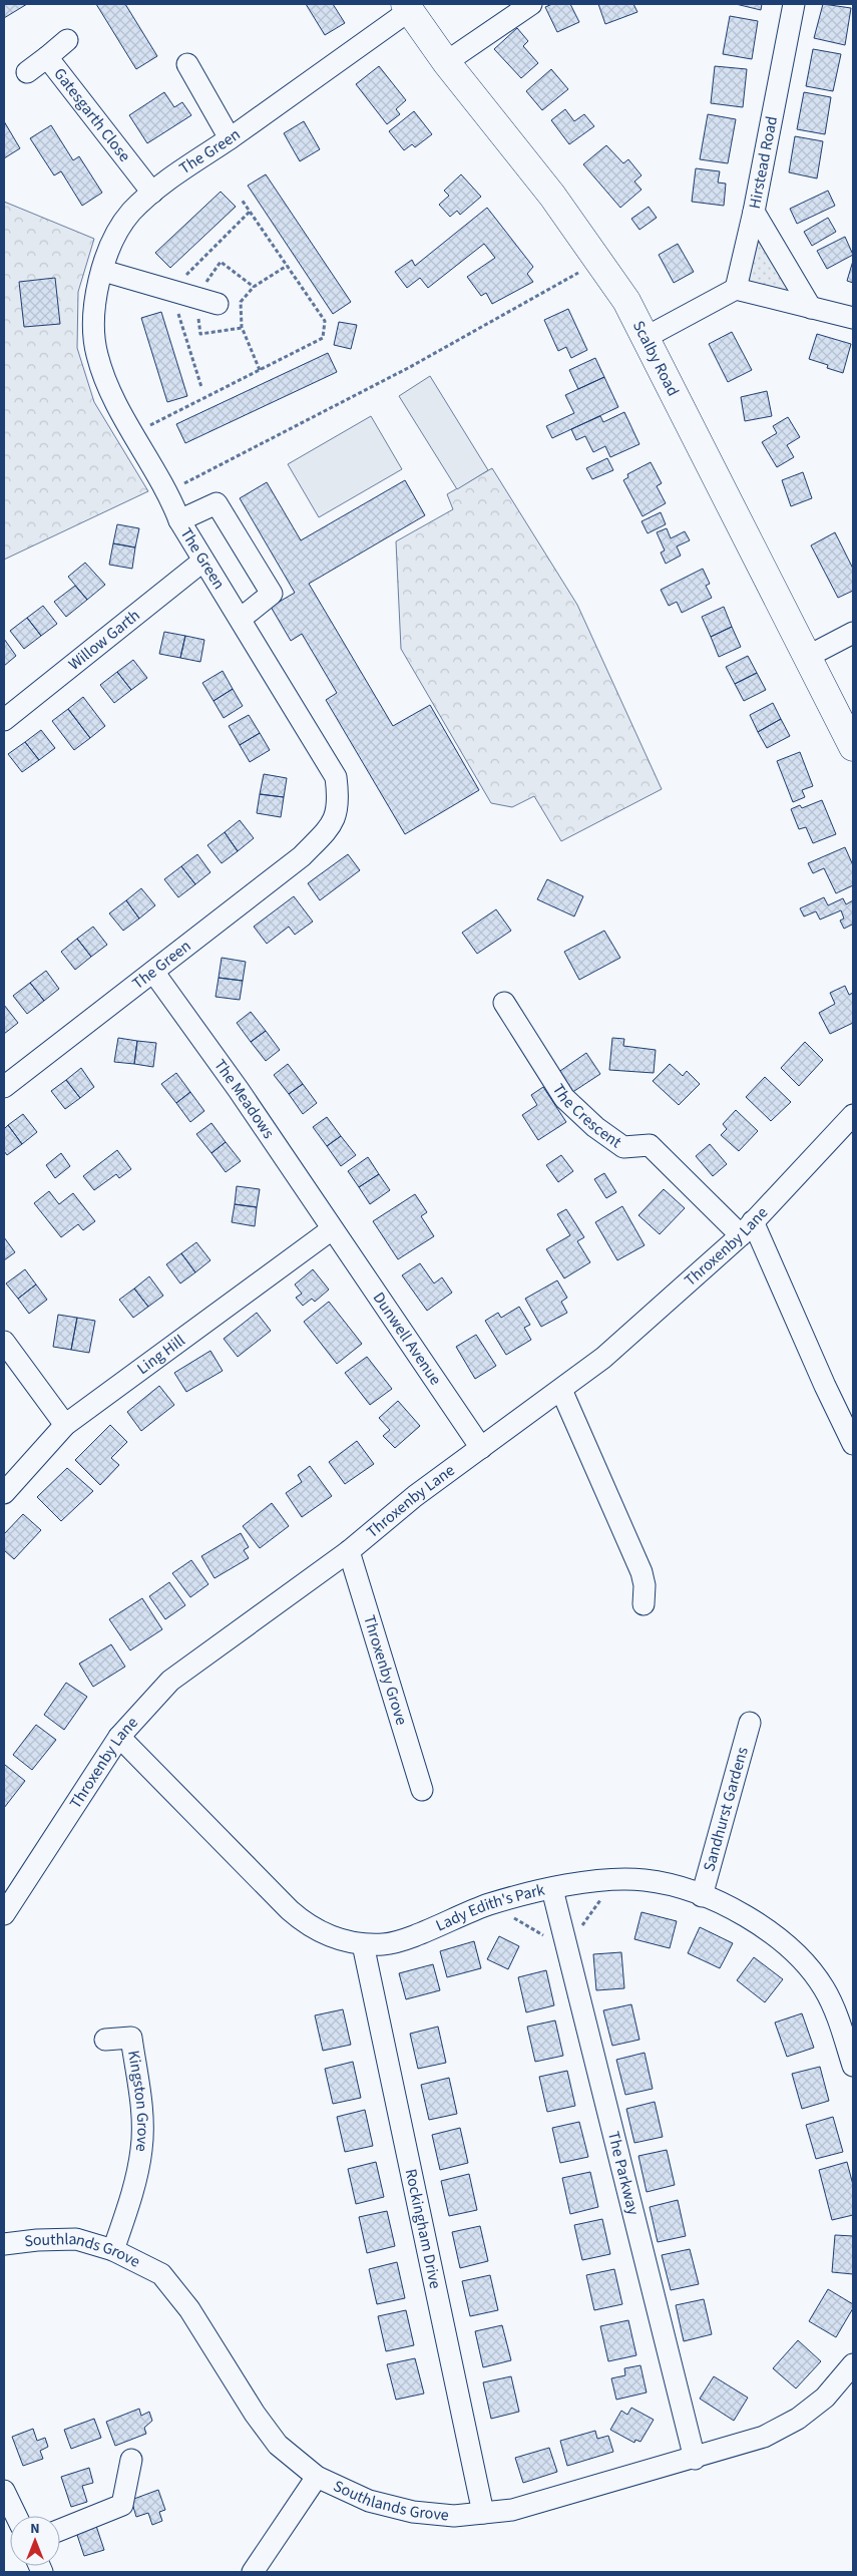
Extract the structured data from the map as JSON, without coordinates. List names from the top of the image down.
{
  "streets": {
    "highway": ["Scalby Road"],
    "street": [
      "Gatesgarth Close",
      "The Green",
      "Hirstead Road",
      "Willow Garth",
      "The Meadows",
      "The Crescent",
      "Throxenby Lane",
      "Dunwell Avenue",
      "Ling Hill",
      "Throxenby Grove",
      "Sandhurst Gardens",
      "Lady Edith's Park",
      "Kingston Grove",
      "The Parkway",
      "Rockingham Drive",
      "Southlands Grove"
    ]
  },
  "crossings": [
    ["Gatesgarth Close", "The Green"],
    ["The Green", "Scalby Road"],
    ["The Green", "Willow Garth"],
    ["The Green", "The Meadows"],
    ["The Meadows", "Dunwell Avenue"],
    ["The Meadows", "Ling Hill"],
    ["The Crescent", "Throxenby Lane"],
    ["Throxenby Lane", "Dunwell Avenue"],
    ["Throxenby Lane", "Throxenby Grove"],
    ["Throxenby Lane", "Lady Edith's Park"],
    ["Dunwell Avenue", "Ling Hill"],
    ["Sandhurst Gardens", "Lady Edith's Park"],
    ["Lady Edith's Park", "The Parkway"],
    ["Lady Edith's Park", "Rockingham Drive"],
    ["Kingston Grove", "Southlands Grove"],
    ["The Parkway", "Southlands Grove"],
    ["Rockingham Drive", "Southlands Grove"]
  ],
  "north": "top"
}
